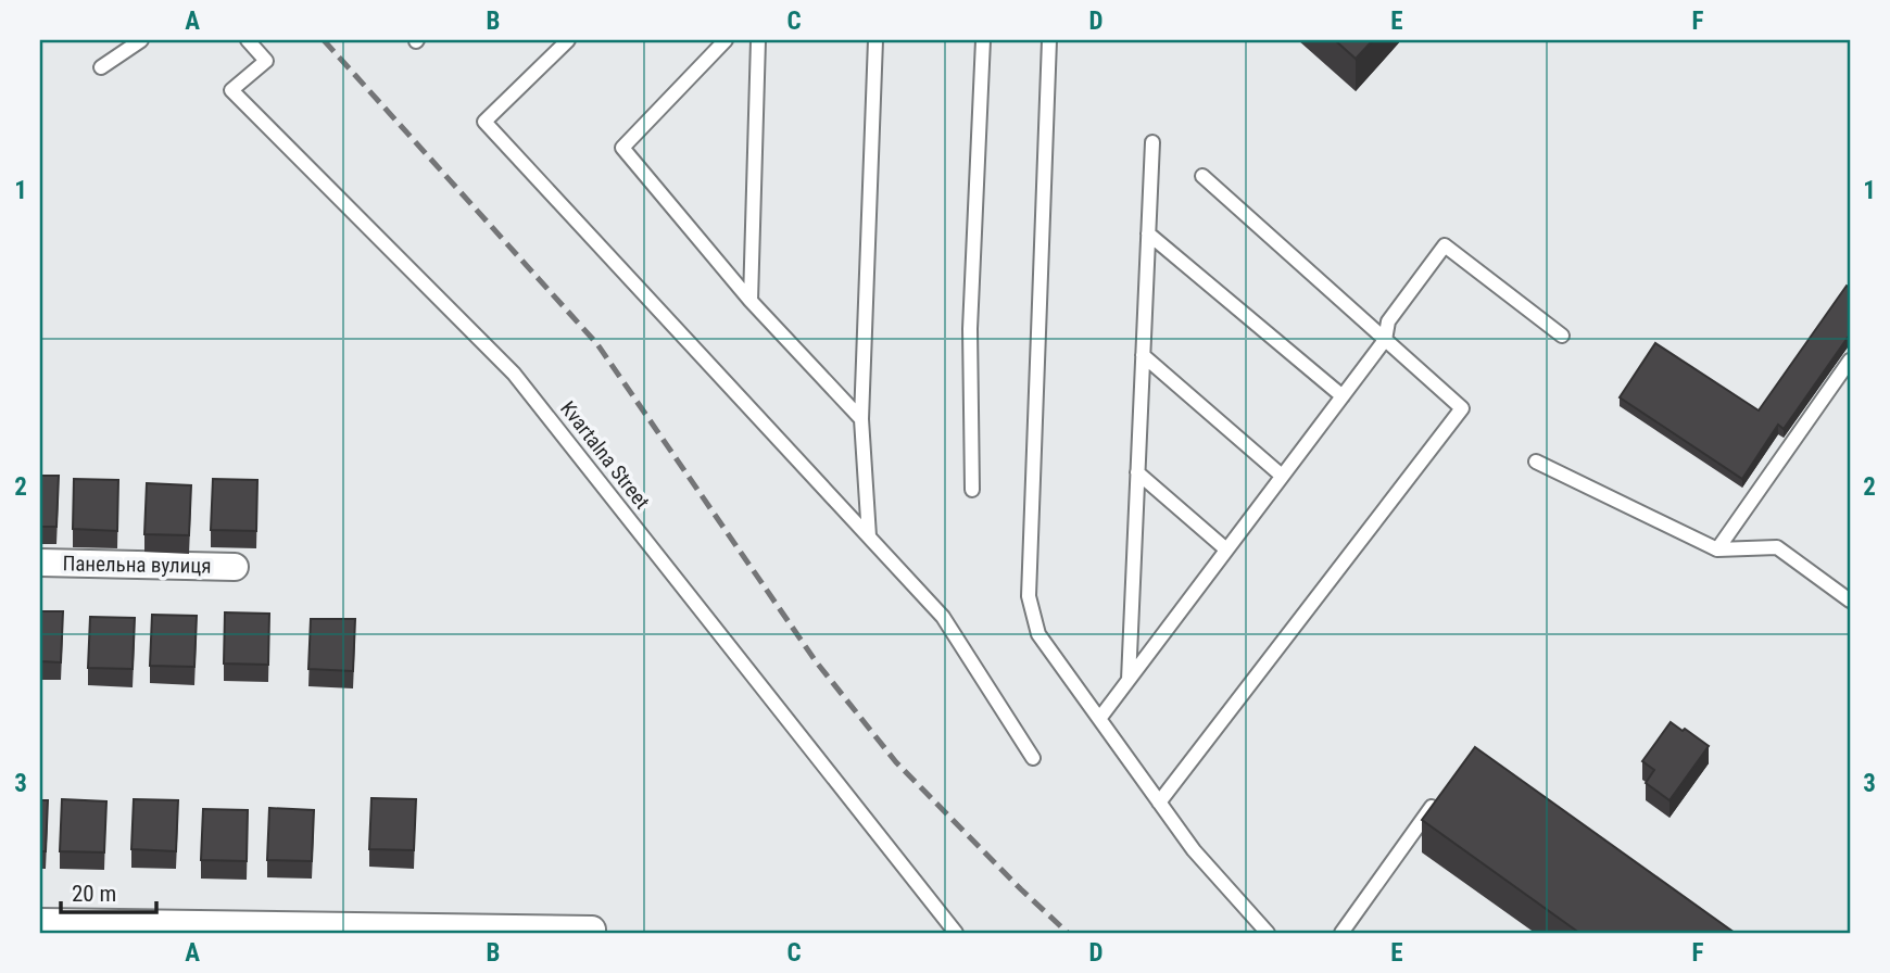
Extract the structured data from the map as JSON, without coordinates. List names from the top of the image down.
{
  "streets": {
    "street": ["Панельна вулиця"],
    "lane": ["Kvartalna Street"]
  },
  "scale_bar": "20 m",
  "grid": {
    "columns": [
      "A",
      "B",
      "C",
      "D",
      "E",
      "F"
    ],
    "rows": ["1", "2", "3"]
  }
}
